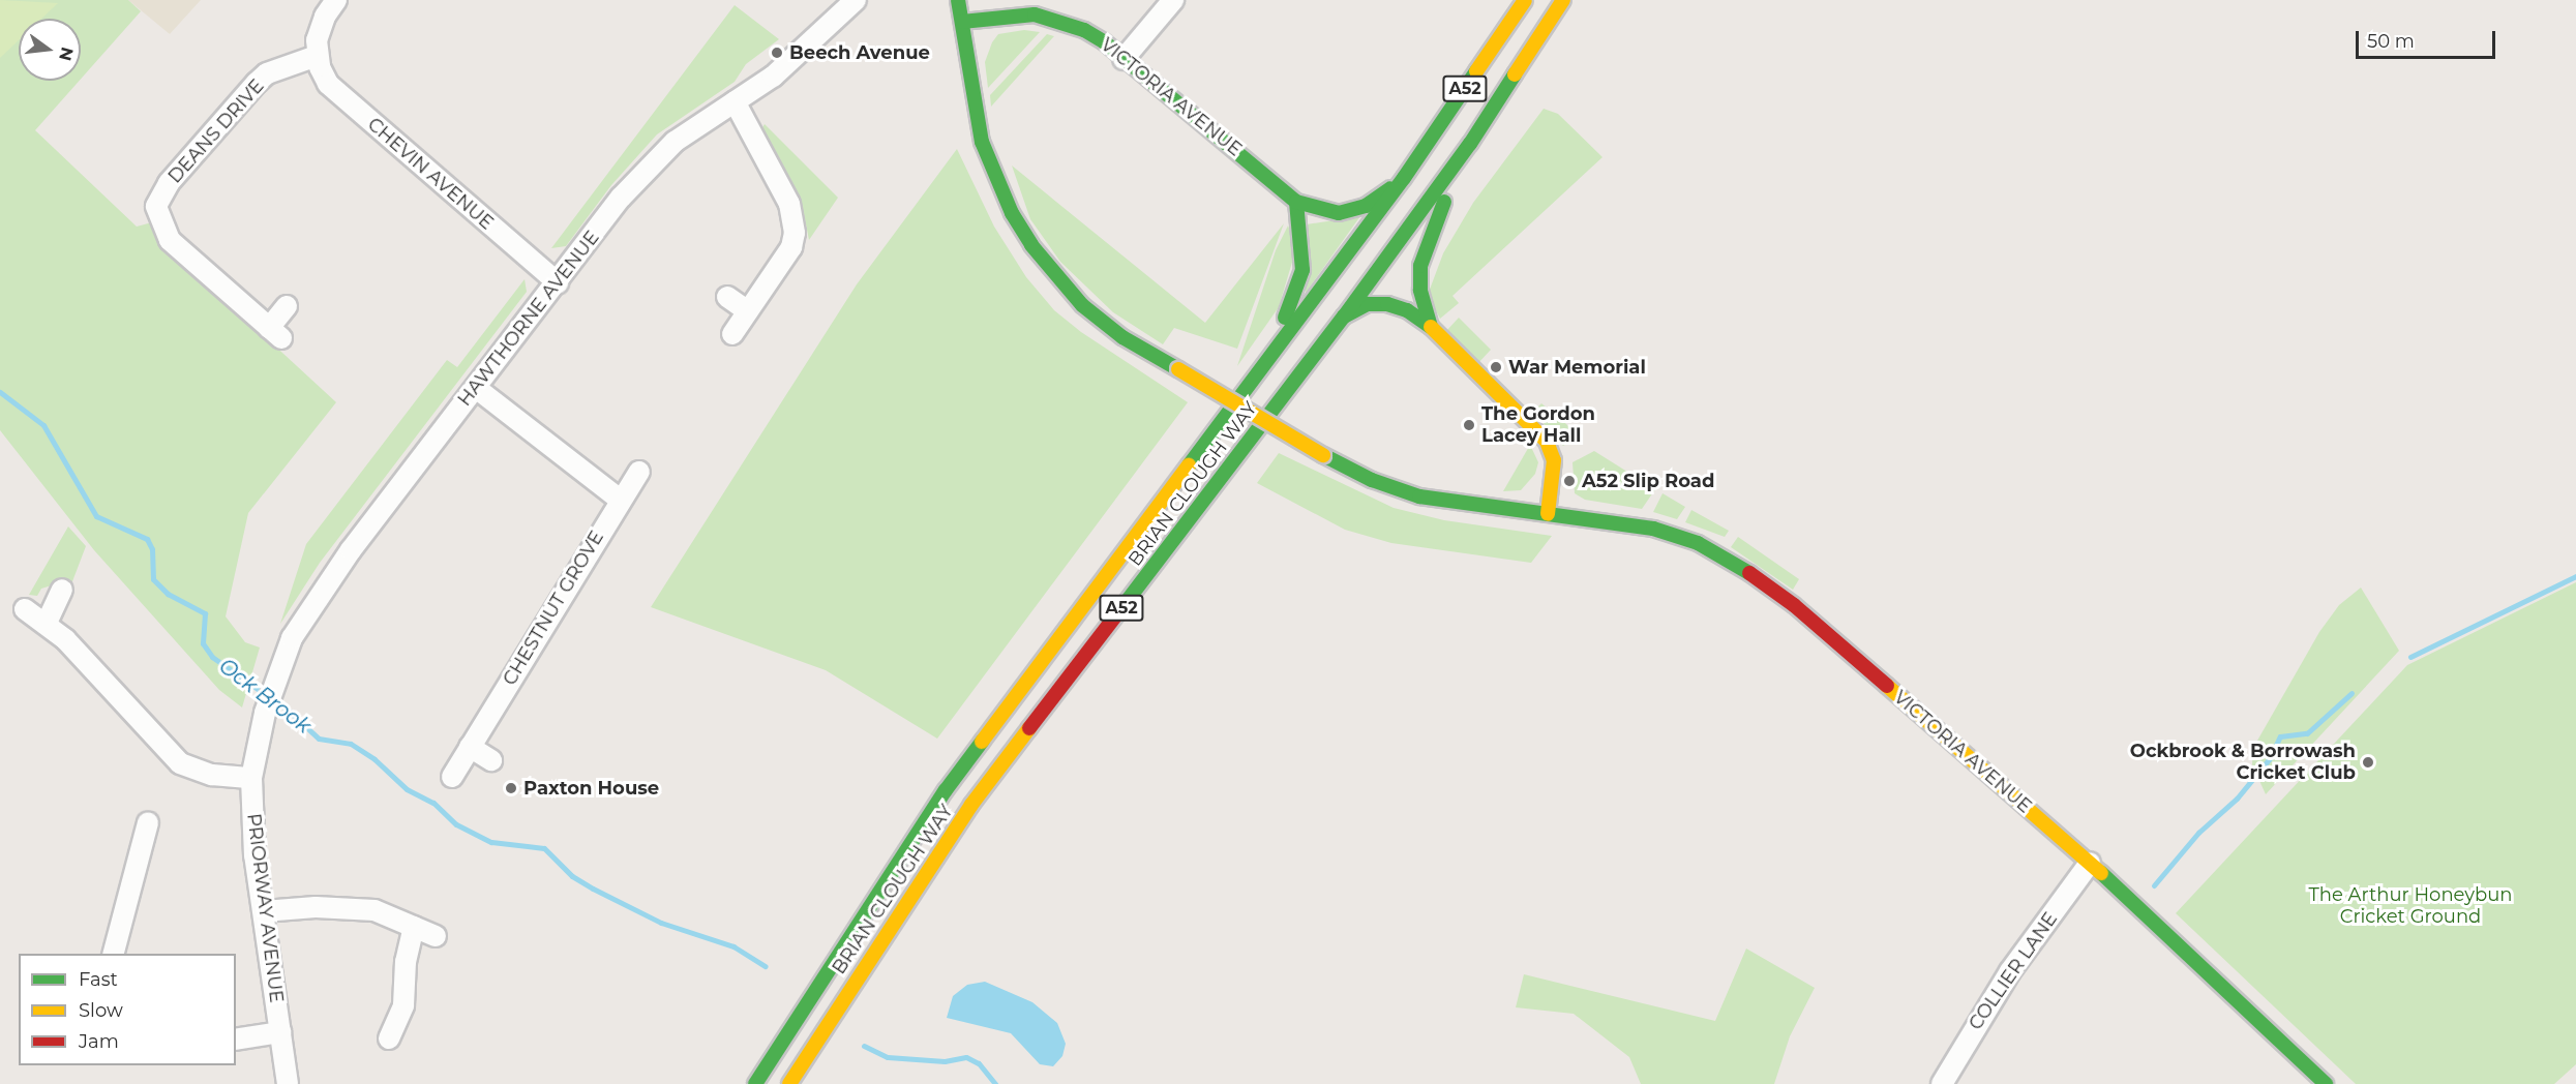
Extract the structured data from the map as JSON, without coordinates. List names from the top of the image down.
{
  "streets": {
    "main road": ["A52", "VICTORIA AVENUE", "BRIAN CLOUGH WAY"],
    "street": [
      "DEANS DRIVE",
      "CHEVIN AVENUE",
      "HAWTHORNE AVENUE",
      "CHESTNUT GROVE",
      "PRIORWAY AVENUE",
      "COLLIER LANE"
    ]
  },
  "crossings": [
    ["VICTORIA AVENUE", "COLLIER LANE"],
    ["DEANS DRIVE", "CHEVIN AVENUE"],
    ["CHEVIN AVENUE", "HAWTHORNE AVENUE"],
    ["HAWTHORNE AVENUE", "PRIORWAY AVENUE"]
  ],
  "water": ["Ock Brook"],
  "parks": ["The Arthur Honeybun Cricket Ground"],
  "places": [
    "Beech Avenue",
    "War Memorial",
    "The Gordon Lacey Hall",
    "A52 Slip Road",
    "Ockbrook & Borrowash Cricket Club",
    "Paxton House"
  ],
  "legend": ["Fast", "Slow", "Jam"],
  "scale_bar": "50 m",
  "north": "right"
}
